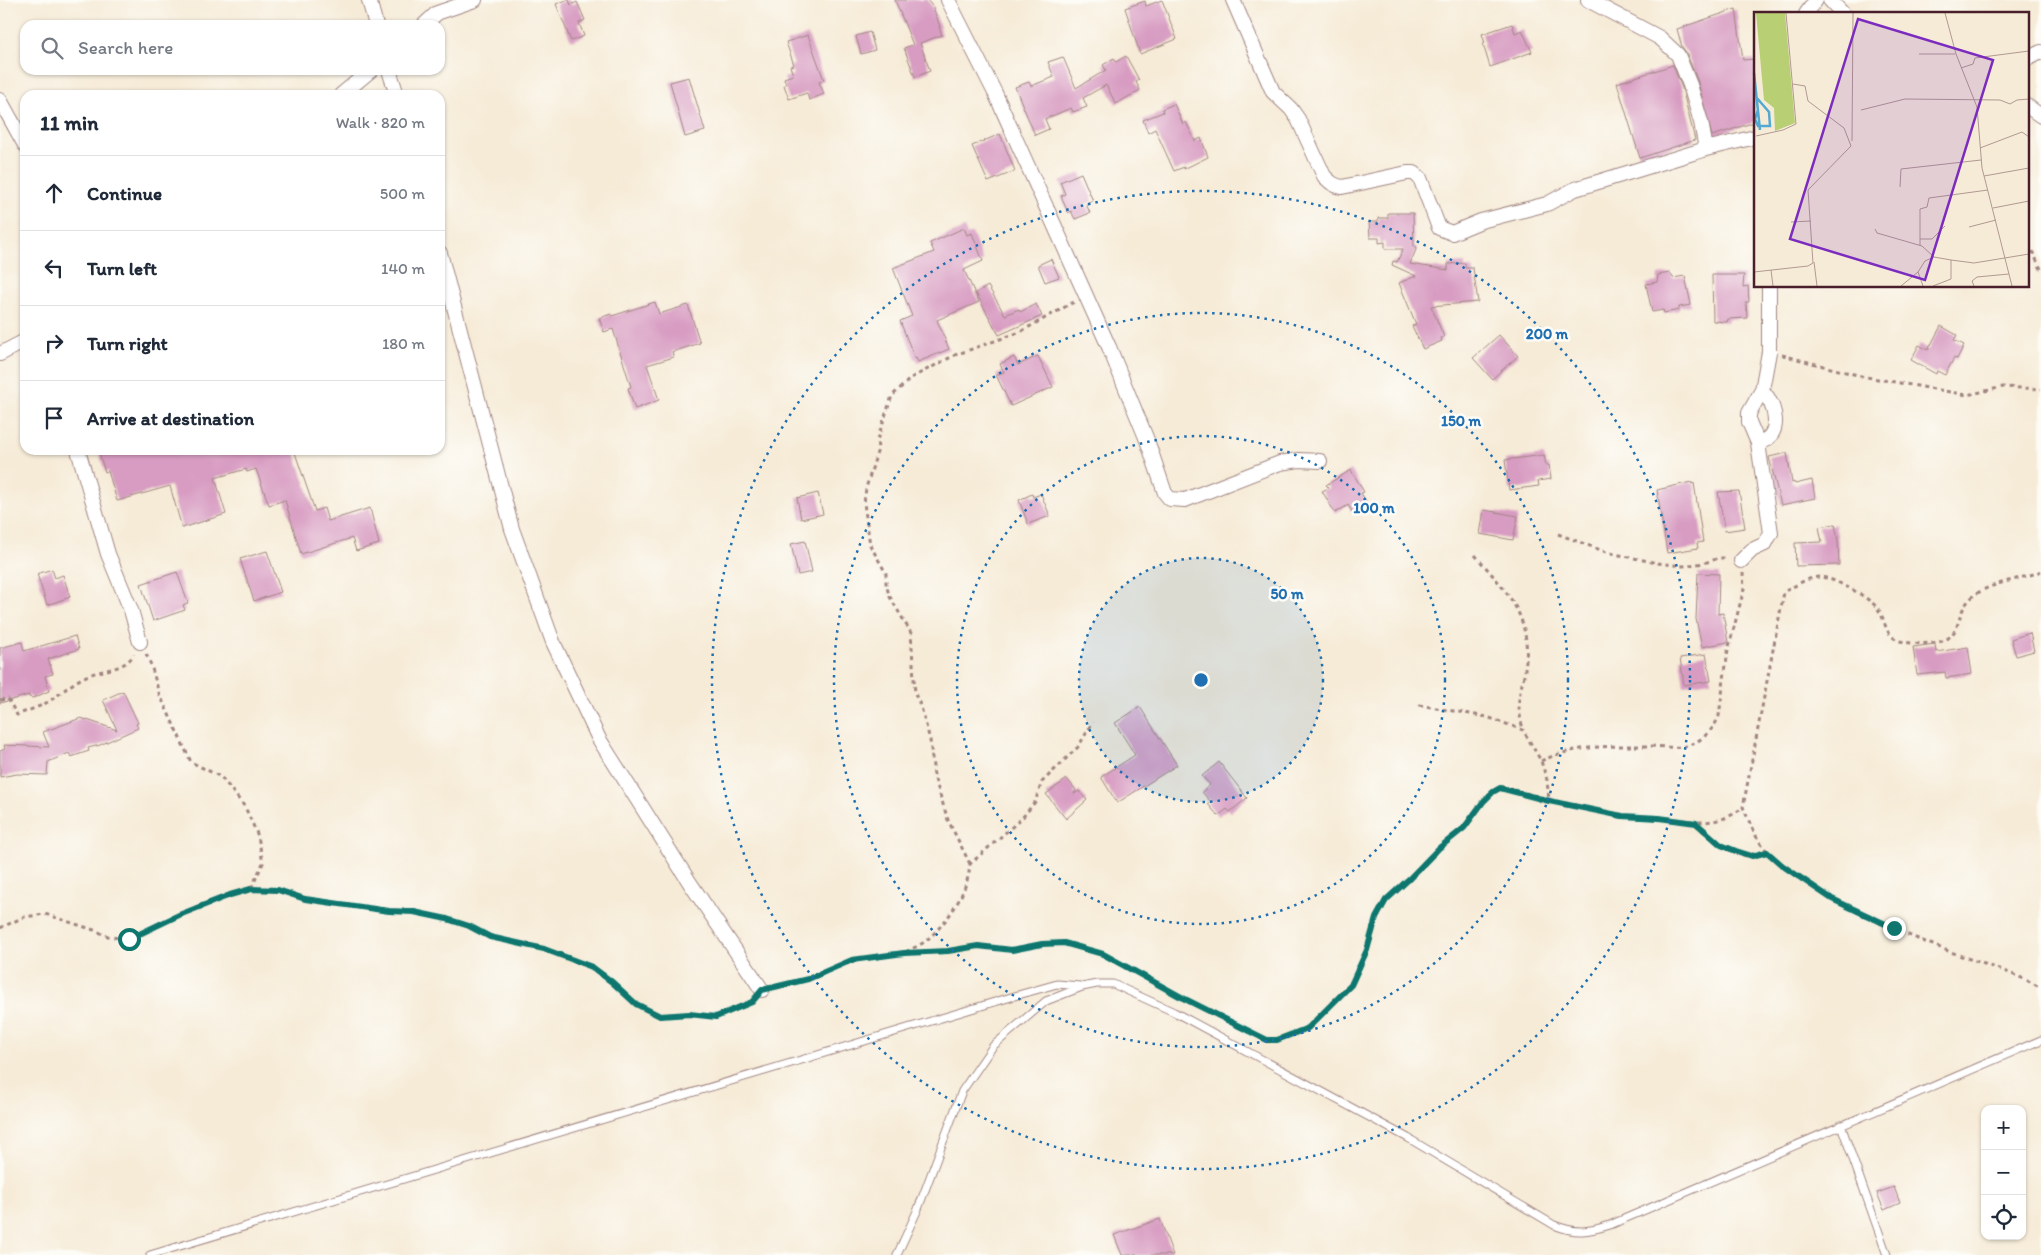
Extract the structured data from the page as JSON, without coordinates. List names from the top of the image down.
{
  "page": {
    "search": "Search here",
    "heading": ["11 min", "Walk · 820 m"],
    "list": [
      ["Continue", "500 m"],
      ["Turn left", "140 m"],
      ["Turn right", "180 m"],
      "Arrive at destination"
    ],
    "map_buttons": ["+", "−"]
  },
  "rings": [
    "200 m",
    "150 m",
    "100 m",
    "50 m"
  ]
}
